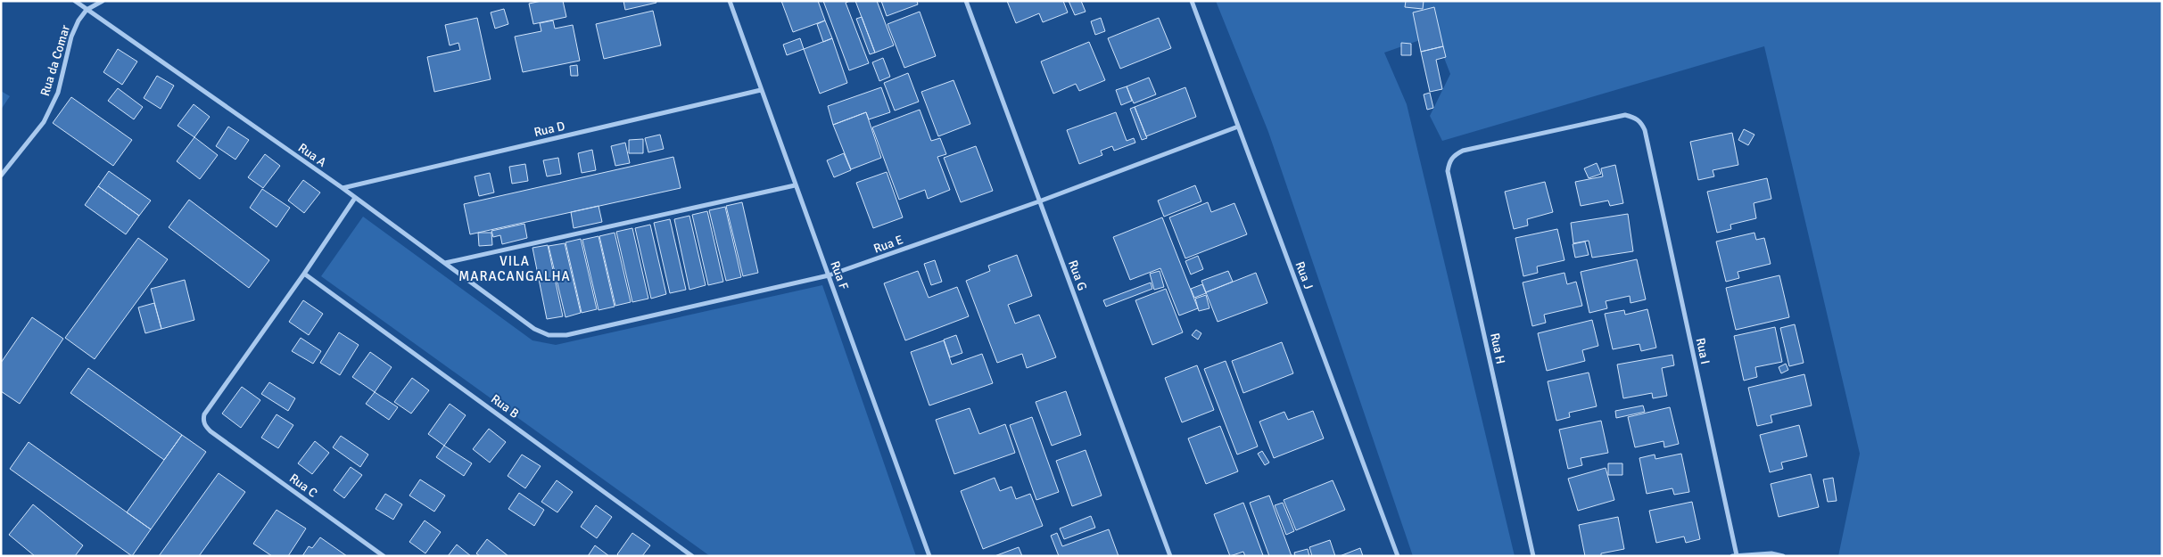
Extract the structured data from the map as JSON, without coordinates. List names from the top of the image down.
{
  "streets": {
    "street": [
      "Rua da Comar",
      "Rua D",
      "Rua A",
      "Rua E",
      "Rua F",
      "Rua G",
      "Rua J",
      "Rua H",
      "Rua I",
      "Rua B",
      "Rua C"
    ]
  },
  "crossings": [
    ["Rua da Comar", "Rua A"],
    ["Rua D", "Rua A"],
    ["Rua D", "Rua F"],
    ["Rua A", "Rua E"],
    ["Rua E", "Rua F"],
    ["Rua E", "Rua G"],
    ["Rua E", "Rua J"],
    ["Rua H", "Rua I"],
    ["Rua B", "Rua C"]
  ],
  "districts": ["VILA MARACANGALHA"]
}
